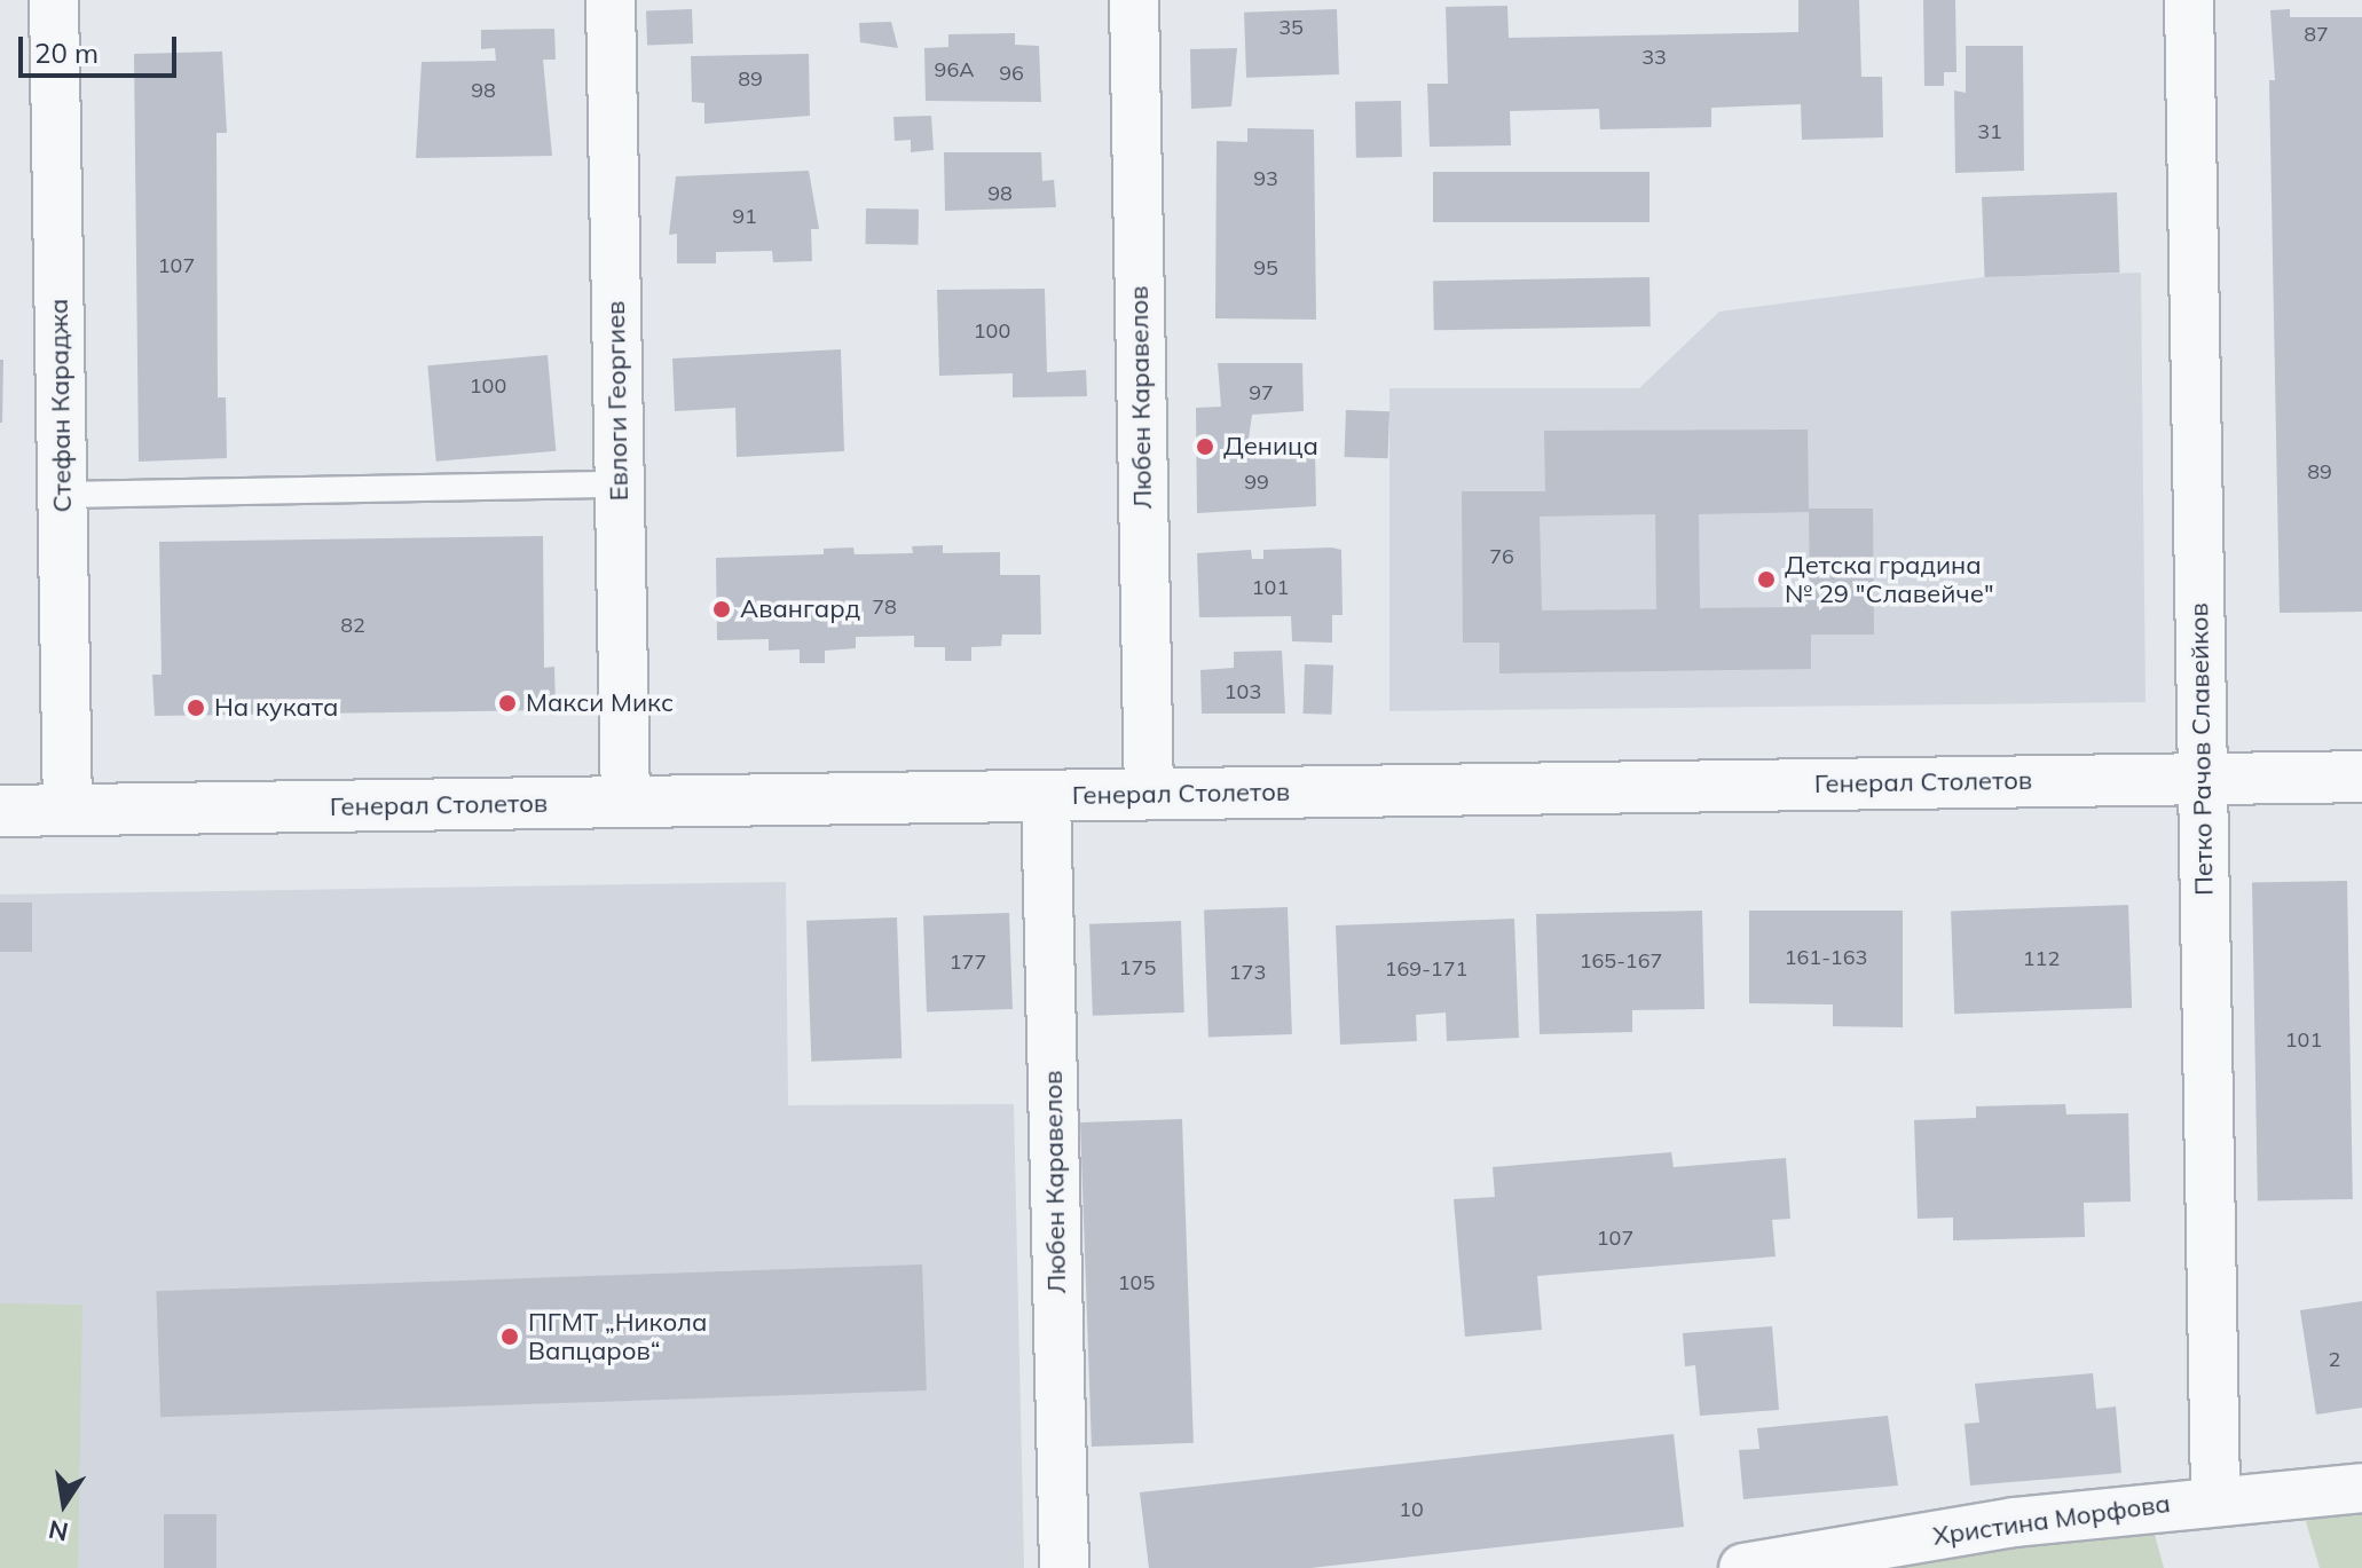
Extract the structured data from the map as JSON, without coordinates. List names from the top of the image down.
{
  "streets": {
    "street": [
      "Любен Каравелов",
      "Евлоги Георгиев",
      "Стефан Караджа",
      "Петко Рачов Славейков",
      "Генерал Столетов",
      "Христина Морфова"
    ]
  },
  "crossings": [
    ["Любен Каравелов", "Генерал Столетов"],
    ["Евлоги Георгиев", "Генерал Столетов"],
    ["Стефан Караджа", "Генерал Столетов"],
    ["Петко Рачов Славейков", "Генерал Столетов"],
    ["Петко Рачов Славейков", "Христина Морфова"]
  ],
  "places": [
    "Деница",
    "Детска градина № 29 \"Славейче\"",
    "Авангард",
    "Макси Микс",
    "На куката",
    "ПГМТ „Никола Вапцаров“"
  ],
  "house_numbers": [
    "35",
    "87",
    "33",
    "96A",
    "96",
    "89",
    "98",
    "31",
    "93",
    "98",
    "91",
    "107",
    "95",
    "100",
    "100",
    "97",
    "89",
    "99",
    "76",
    "101",
    "78",
    "82",
    "103",
    "161-163",
    "112",
    "165-167",
    "177",
    "175",
    "169-171",
    "173",
    "101",
    "107",
    "105",
    "2",
    "10"
  ],
  "scale_bar": "20 m",
  "north": "bottom"
}
